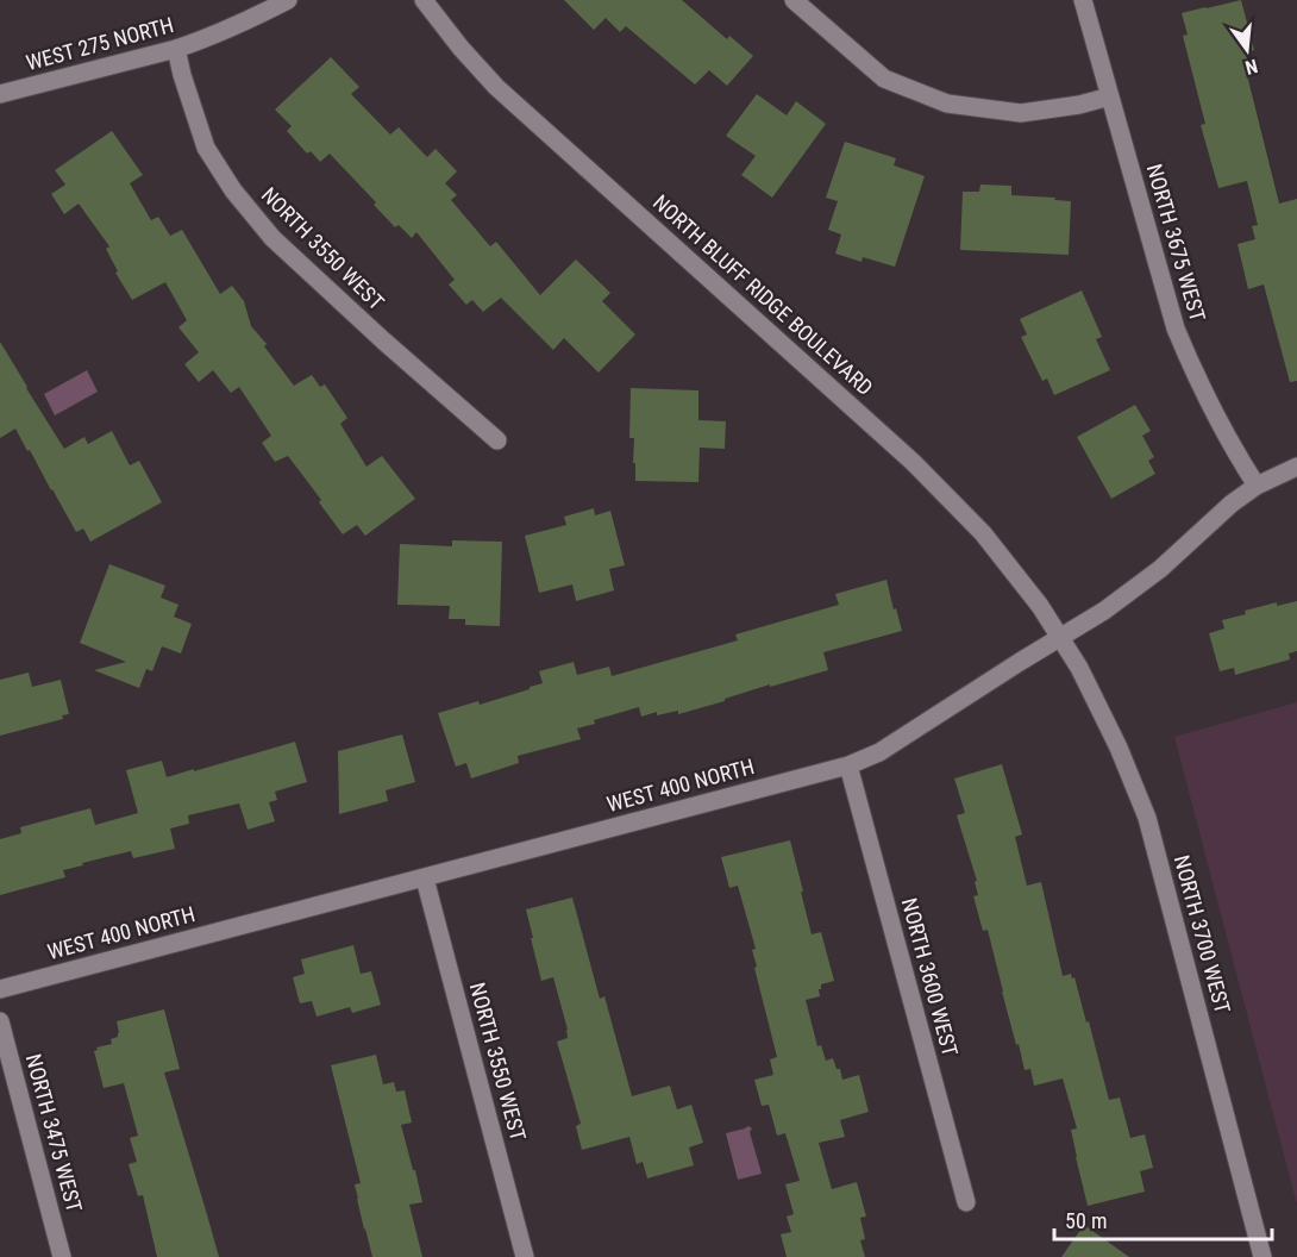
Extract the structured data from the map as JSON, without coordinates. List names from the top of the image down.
{
  "streets": {
    "street": [
      "WEST 275 NORTH",
      "NORTH 3675 WEST",
      "NORTH 3550 WEST",
      "NORTH BLUFF RIDGE BOULEVARD",
      "WEST 400 NORTH",
      "NORTH 3700 WEST",
      "NORTH 3600 WEST",
      "NORTH 3475 WEST"
    ]
  },
  "crossings": [
    ["WEST 275 NORTH", "NORTH 3550 WEST"],
    ["NORTH 3675 WEST", "WEST 400 NORTH"],
    ["NORTH 3550 WEST", "WEST 400 NORTH"],
    ["NORTH BLUFF RIDGE BOULEVARD", "WEST 400 NORTH"],
    ["NORTH BLUFF RIDGE BOULEVARD", "NORTH 3700 WEST"],
    ["WEST 400 NORTH", "NORTH 3700 WEST"],
    ["WEST 400 NORTH", "NORTH 3600 WEST"]
  ],
  "scale_bar": "50 m",
  "north": "bottom"
}
